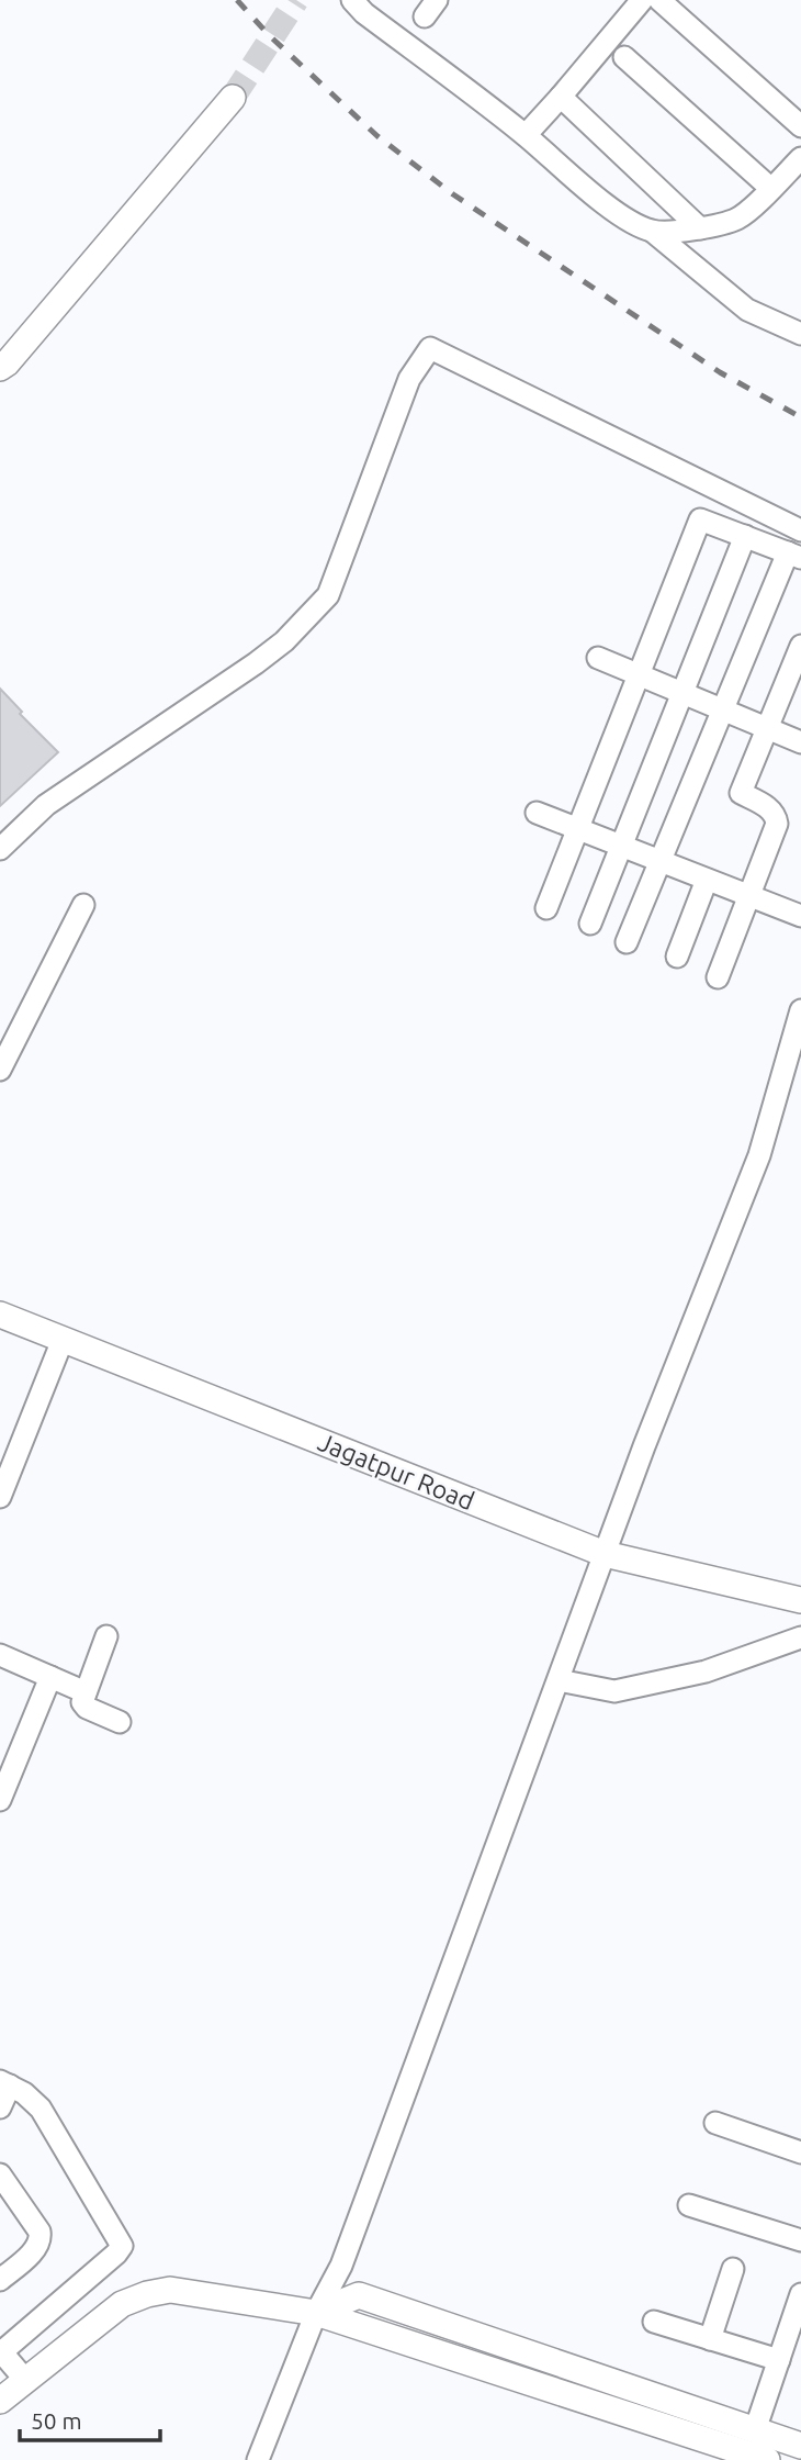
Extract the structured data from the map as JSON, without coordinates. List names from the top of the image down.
{
  "streets": {
    "street": ["Jagatpur Road"]
  },
  "scale_bar": "50 m"
}
